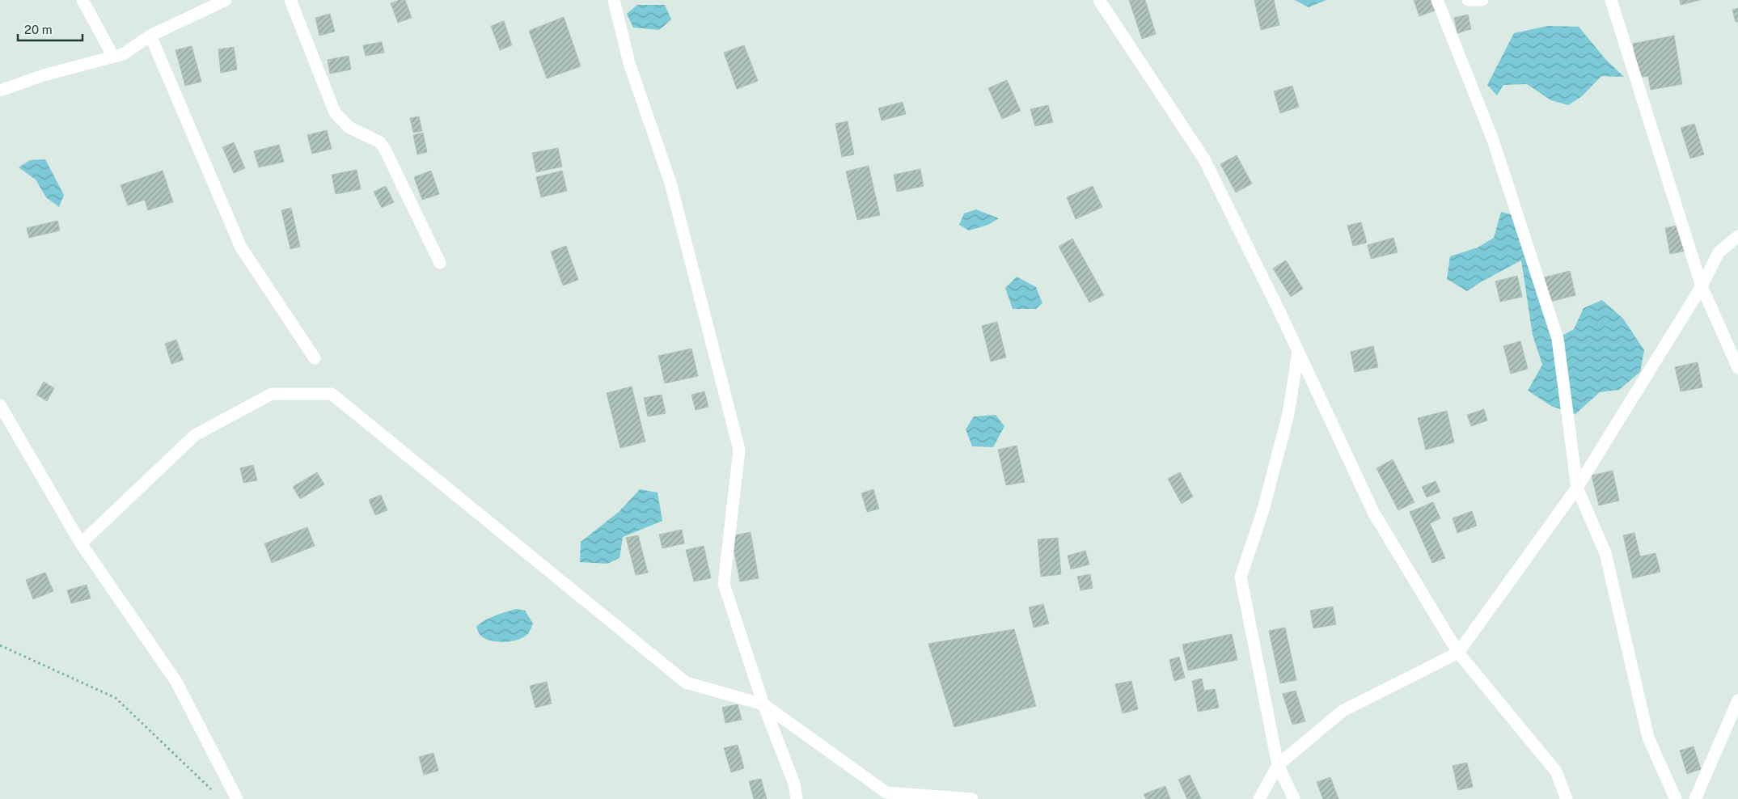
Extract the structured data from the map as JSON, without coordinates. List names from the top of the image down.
{
  "scale_bar": "20 m"
}
